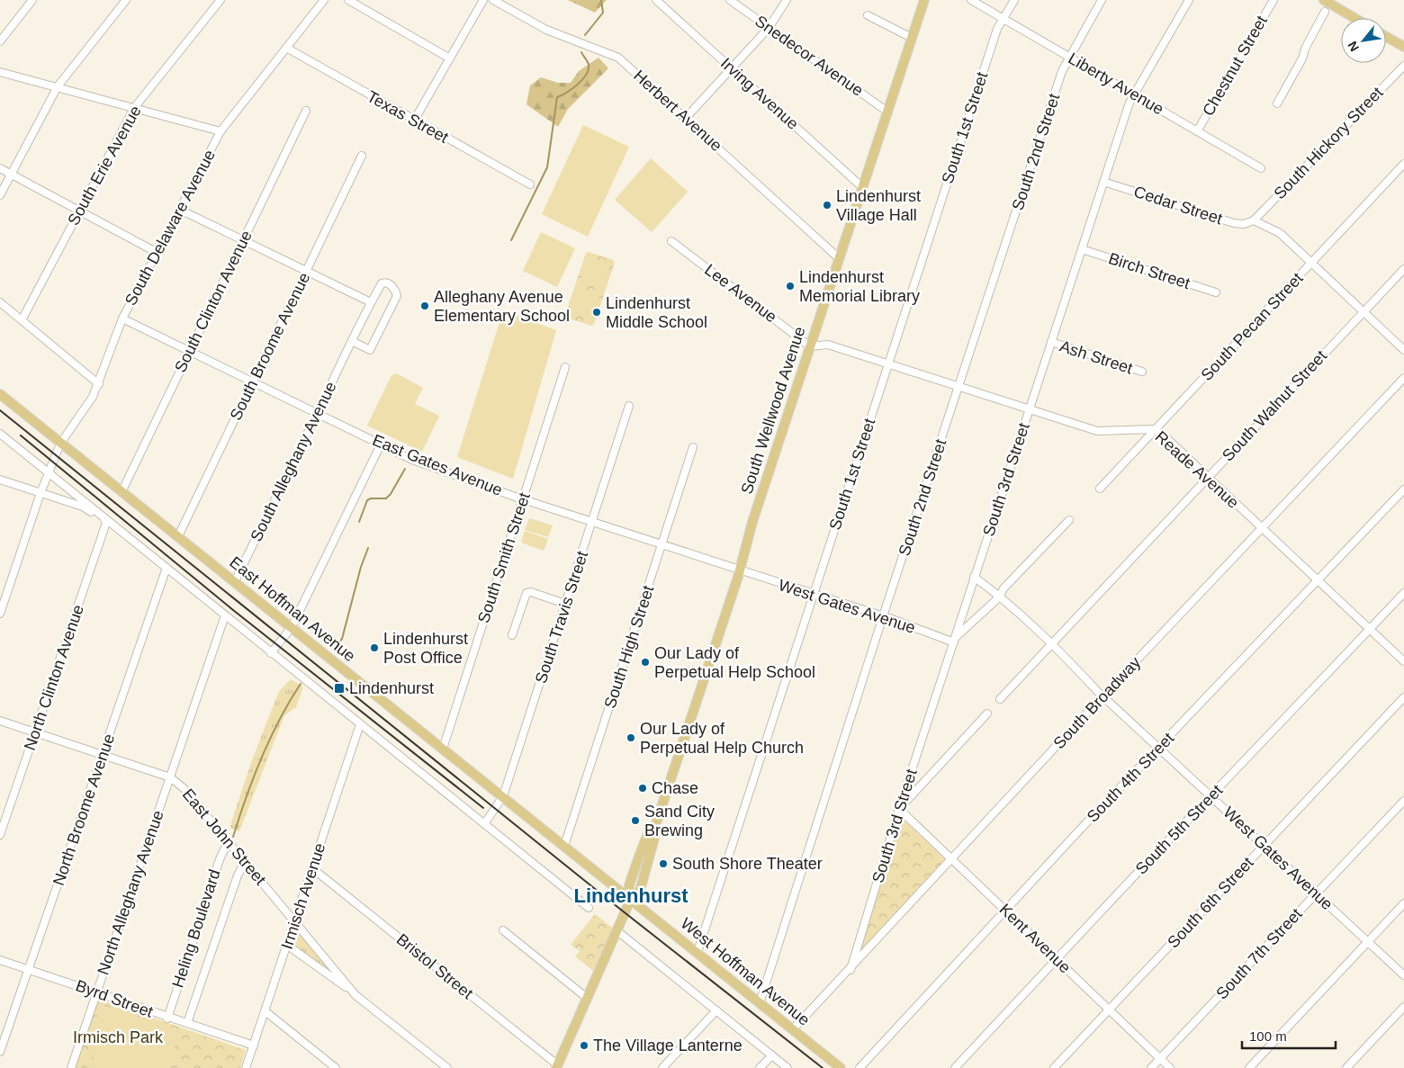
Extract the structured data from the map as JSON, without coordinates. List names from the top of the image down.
{
  "streets": {
    "main road": ["South Wellwood Avenue", "East Hoffman Avenue", "West Hoffman Avenue"],
    "street": [
      "Snedecor Avenue",
      "Chestnut Street",
      "Liberty Avenue",
      "Irving Avenue",
      "Herbert Avenue",
      "Texas Street",
      "South 1st Street",
      "South Hickory Street",
      "South 2nd Street",
      "South Erie Avenue",
      "Cedar Street",
      "South Delaware Avenue",
      "Birch Street",
      "Lee Avenue",
      "South Clinton Avenue",
      "South Pecan Street",
      "South Broome Avenue",
      "Ash Street",
      "South Walnut Street",
      "South Alleghany Avenue",
      "East Gates Avenue",
      "Reade Avenue",
      "South 3rd Street",
      "South Smith Street",
      "West Gates Avenue",
      "South Travis Street",
      "South High Street",
      "North Clinton Avenue",
      "South Broadway",
      "South 4th Street",
      "North Broome Avenue",
      "South 5th Street",
      "East John Street",
      "North Alleghany Avenue",
      "Irmisch Avenue",
      "South 6th Street",
      "Heling Boulevard",
      "Kent Avenue",
      "South 7th Street",
      "Bristol Street",
      "Byrd Street"
    ]
  },
  "crossings": [
    ["Snedecor Avenue", "South Wellwood Avenue"],
    ["Chestnut Street", "Liberty Avenue"],
    ["Liberty Avenue", "South 1st Street"],
    ["Liberty Avenue", "South 2nd Street"],
    ["Liberty Avenue", "South 3rd Street"],
    ["Irving Avenue", "South Wellwood Avenue"],
    ["Herbert Avenue", "South Wellwood Avenue"],
    ["Texas Street", "South Delaware Avenue"],
    ["South 1st Street", "Reade Avenue"],
    ["South 1st Street", "West Gates Avenue"],
    ["South 1st Street", "West Hoffman Avenue"],
    ["South Hickory Street", "Cedar Street"],
    ["South 2nd Street", "Reade Avenue"],
    ["South 2nd Street", "West Gates Avenue"],
    ["South 2nd Street", "West Hoffman Avenue"],
    ["Cedar Street", "South 3rd Street"],
    ["South Delaware Avenue", "East Gates Avenue"],
    ["South Delaware Avenue", "East Hoffman Avenue"],
    ["Birch Street", "South 3rd Street"],
    ["Lee Avenue", "South Wellwood Avenue"],
    ["Lee Avenue", "Reade Avenue"],
    ["South Clinton Avenue", "East Gates Avenue"],
    ["South Clinton Avenue", "East Hoffman Avenue"],
    ["South Pecan Street", "Reade Avenue"],
    ["South Broome Avenue", "East Gates Avenue"],
    ["South Broome Avenue", "East Hoffman Avenue"],
    ["Ash Street", "South 3rd Street"],
    ["South Walnut Street", "Reade Avenue"],
    ["South Walnut Street", "West Gates Avenue"],
    ["South Wellwood Avenue", "East Gates Avenue"],
    ["South Wellwood Avenue", "Reade Avenue"],
    ["South Wellwood Avenue", "West Gates Avenue"],
    ["South Wellwood Avenue", "East Hoffman Avenue"],
    ["South Wellwood Avenue", "Bristol Street"],
    ["South Wellwood Avenue", "West Hoffman Avenue"],
    ["South Alleghany Avenue", "East Gates Avenue"],
    ["South Alleghany Avenue", "East Hoffman Avenue"],
    ["East Gates Avenue", "South Smith Street"],
    ["East Gates Avenue", "West Gates Avenue"],
    ["East Gates Avenue", "South Travis Street"],
    ["East Gates Avenue", "South High Street"],
    ["Reade Avenue", "South 3rd Street"],
    ["Reade Avenue", "South Broadway"],
    ["Reade Avenue", "South 4th Street"],
    ["Reade Avenue", "South 5th Street"],
    ["South 3rd Street", "West Gates Avenue"],
    ["South 3rd Street", "South Broadway"],
    ["South 3rd Street", "Kent Avenue"],
    ["South Smith Street", "East Hoffman Avenue"],
    ["West Gates Avenue", "South Broadway"],
    ["West Gates Avenue", "South 4th Street"],
    ["West Gates Avenue", "South 5th Street"],
    ["West Gates Avenue", "South 6th Street"],
    ["West Gates Avenue", "South 7th Street"],
    ["East Hoffman Avenue", "South Travis Street"],
    ["East Hoffman Avenue", "South High Street"],
    ["East Hoffman Avenue", "West Hoffman Avenue"],
    ["North Clinton Avenue", "East John Street"],
    ["South Broadway", "Kent Avenue"],
    ["South Broadway", "West Hoffman Avenue"],
    ["South 4th Street", "Kent Avenue"],
    ["North Broome Avenue", "East John Street"],
    ["North Broome Avenue", "Byrd Street"],
    ["South 5th Street", "Kent Avenue"],
    ["East John Street", "North Alleghany Avenue"],
    ["East John Street", "Irmisch Avenue"],
    ["East John Street", "Heling Boulevard"],
    ["North Alleghany Avenue", "Byrd Street"],
    ["Irmisch Avenue", "Bristol Street"],
    ["Irmisch Avenue", "Byrd Street"],
    ["South 6th Street", "Kent Avenue"],
    ["Heling Boulevard", "Byrd Street"],
    ["Kent Avenue", "South 7th Street"]
  ],
  "districts": ["Lindenhurst"],
  "parks": ["Irmisch Park"],
  "places": {
    "other": [
      "Lindenhurst Village Hall",
      "Lindenhurst Memorial Library",
      "Alleghany Avenue Elementary School",
      "Lindenhurst Middle School",
      "Lindenhurst Post Office",
      "Our Lady of Perpetual Help School",
      "Our Lady of Perpetual Help Church",
      "Chase",
      "Sand City Brewing",
      "South Shore Theater",
      "The Village Lanterne"
    ],
    "transit": ["Lindenhurst"]
  },
  "scale_bar": "100 m",
  "north": "bottom left"
}
